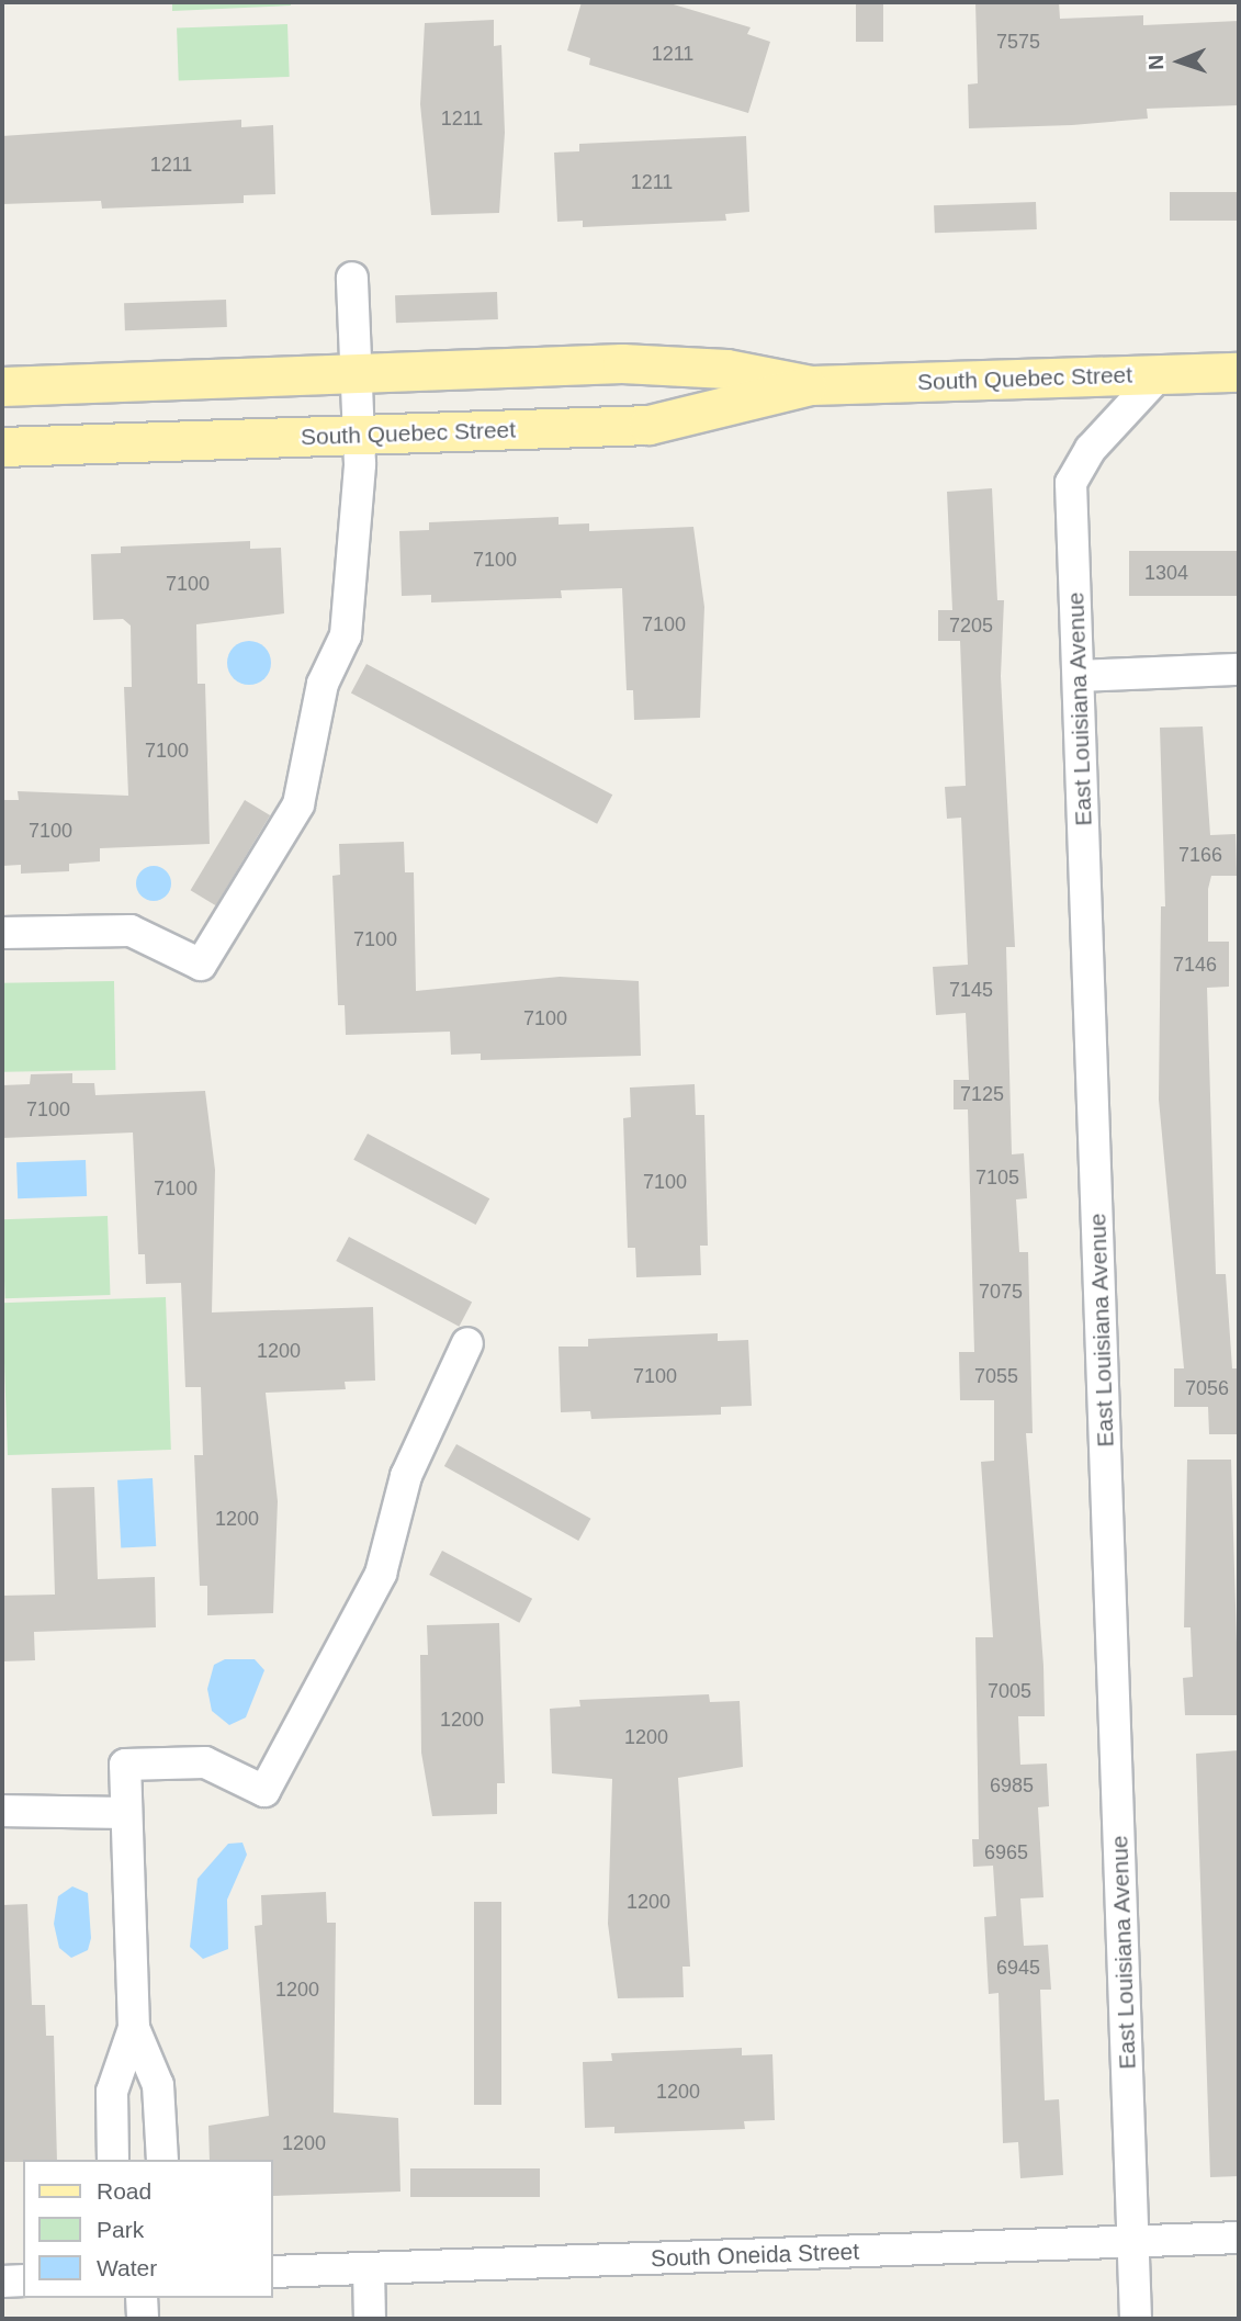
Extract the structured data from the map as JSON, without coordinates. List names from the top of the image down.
{
  "streets": {
    "main road": ["South Quebec Street"],
    "street": ["East Louisiana Avenue", "South Oneida Street"]
  },
  "crossings": [
    ["South Quebec Street", "East Louisiana Avenue"],
    ["East Louisiana Avenue", "South Oneida Street"]
  ],
  "house_numbers": [
    "7575",
    "1211",
    "1211",
    "1211",
    "1211",
    "7100",
    "1304",
    "7100",
    "7100",
    "7205",
    "7100",
    "7100",
    "7166",
    "7100",
    "7146",
    "7145",
    "7100",
    "7125",
    "7100",
    "7105",
    "7100",
    "7100",
    "7075",
    "1200",
    "7100",
    "7055",
    "7056",
    "1200",
    "7005",
    "1200",
    "1200",
    "6985",
    "6965",
    "1200",
    "6945",
    "1200",
    "1200",
    "1200"
  ],
  "legend": ["Road", "Park", "Water"],
  "north": "left"
}
